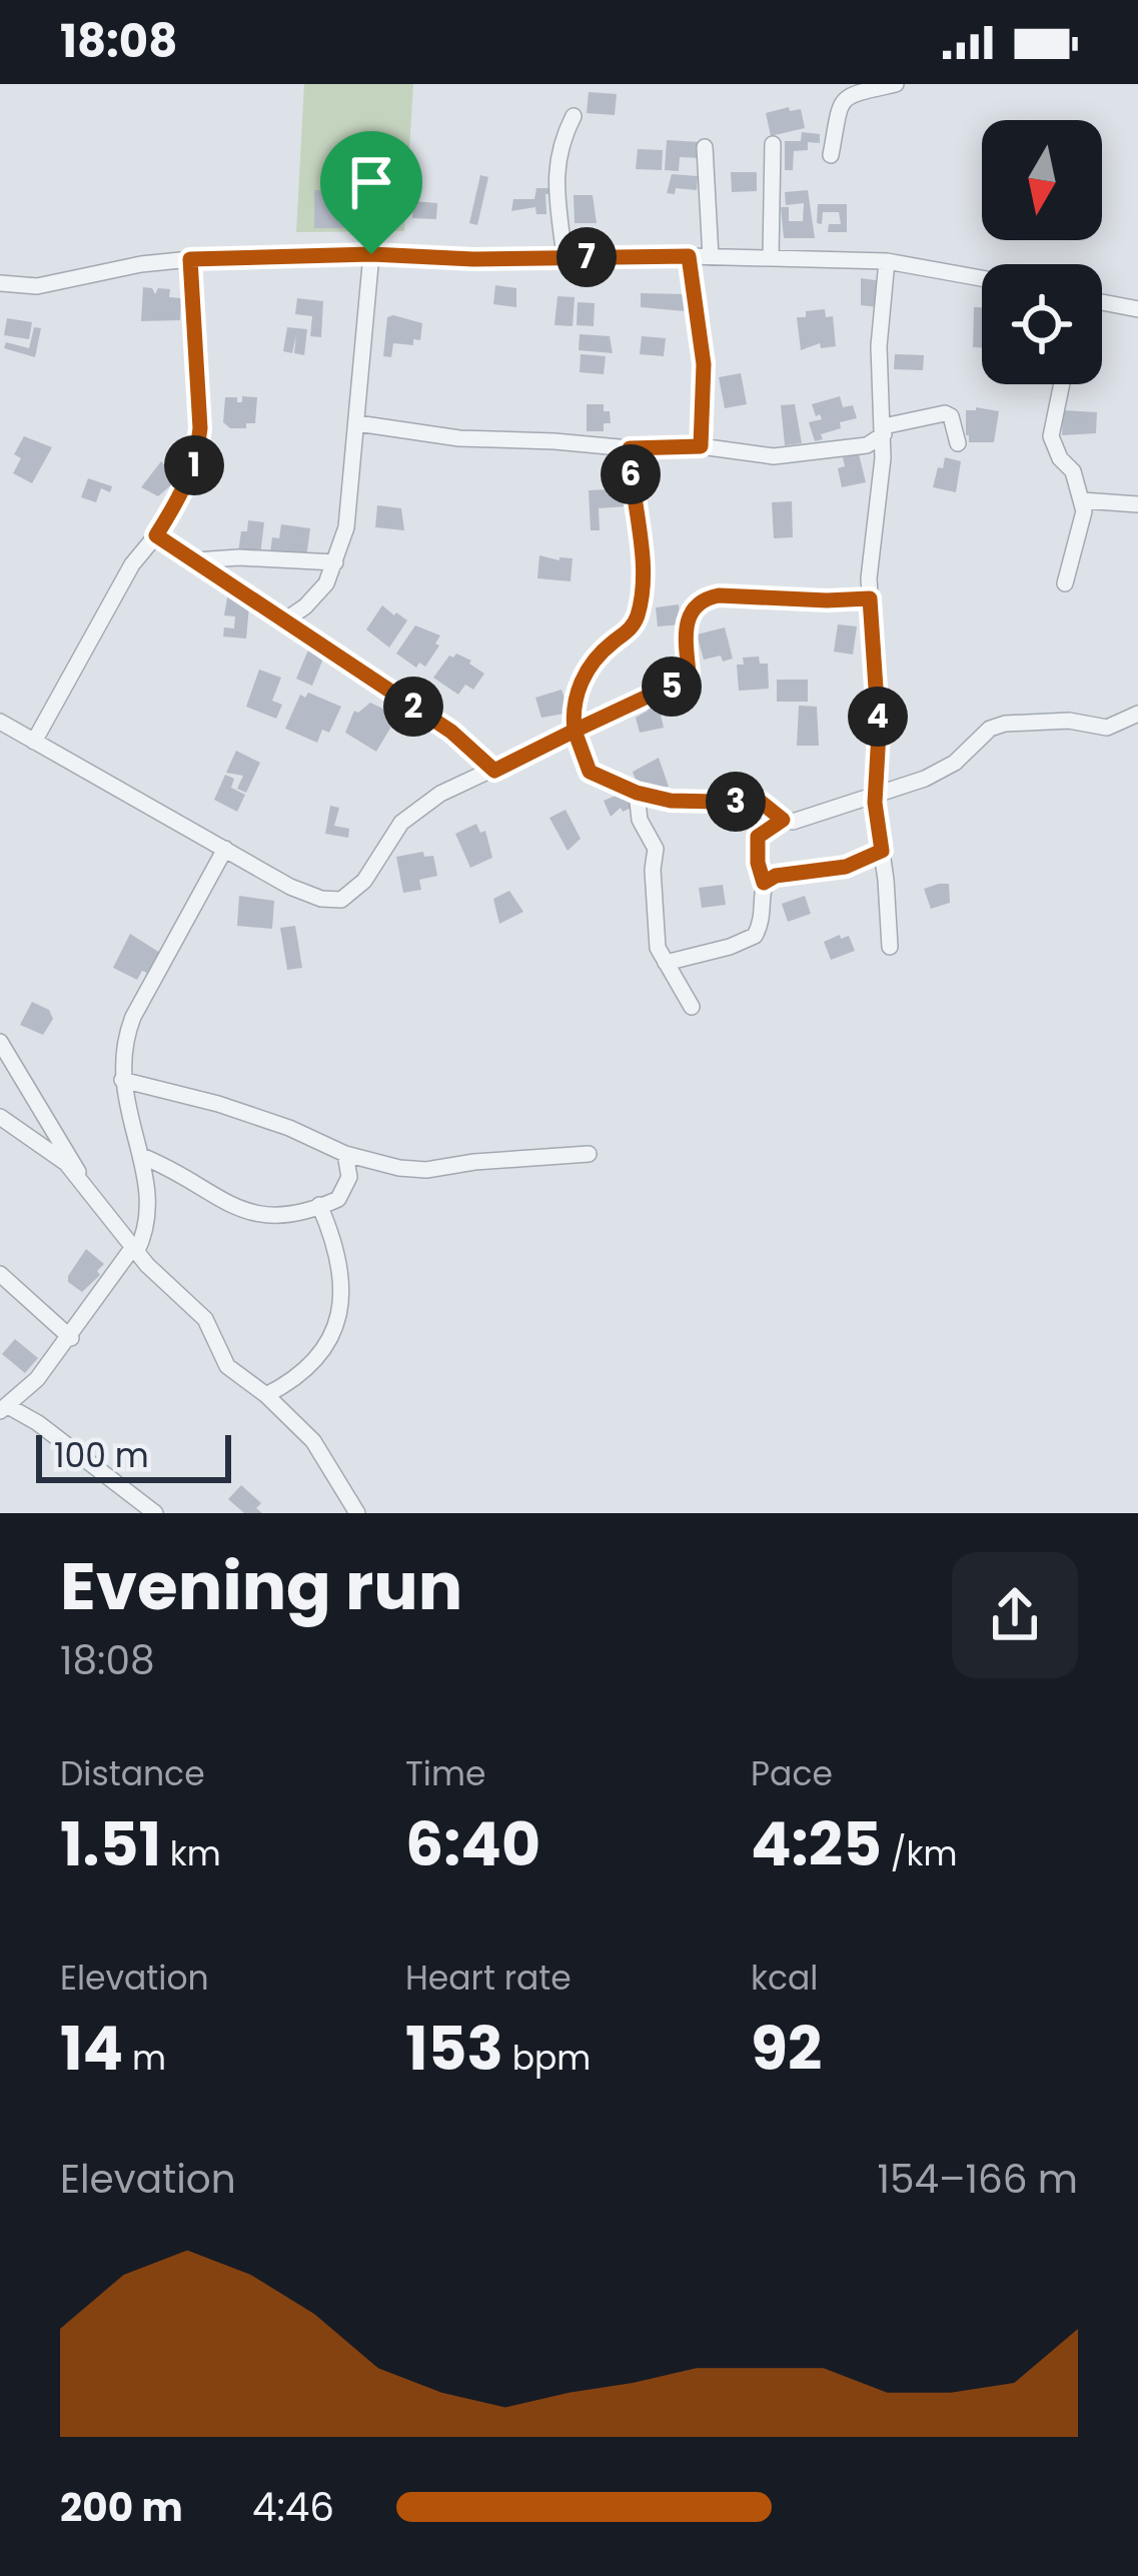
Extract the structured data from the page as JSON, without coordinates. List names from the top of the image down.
{
  "scale_bar": "100 m",
  "north": "bottom",
  "page": {
    "status": "18:08",
    "pins": [
      "7",
      "1",
      "6",
      "5",
      "2",
      "4",
      "3"
    ],
    "scale": "100 m",
    "heading": ["Evening run", "18:08"],
    "stats": [
      ["Distance", "1.51 km"],
      ["Time", "6:40"],
      ["Pace", "4:25 /km"],
      ["Elevation", "14 m"],
      ["Heart rate", "153 bpm"],
      ["kcal", "92"]
    ],
    "chart": ["Elevation", "154–166 m"],
    "list": [
      {
        "name": "200 m",
        "note": "4:46"
      }
    ]
  }
}
